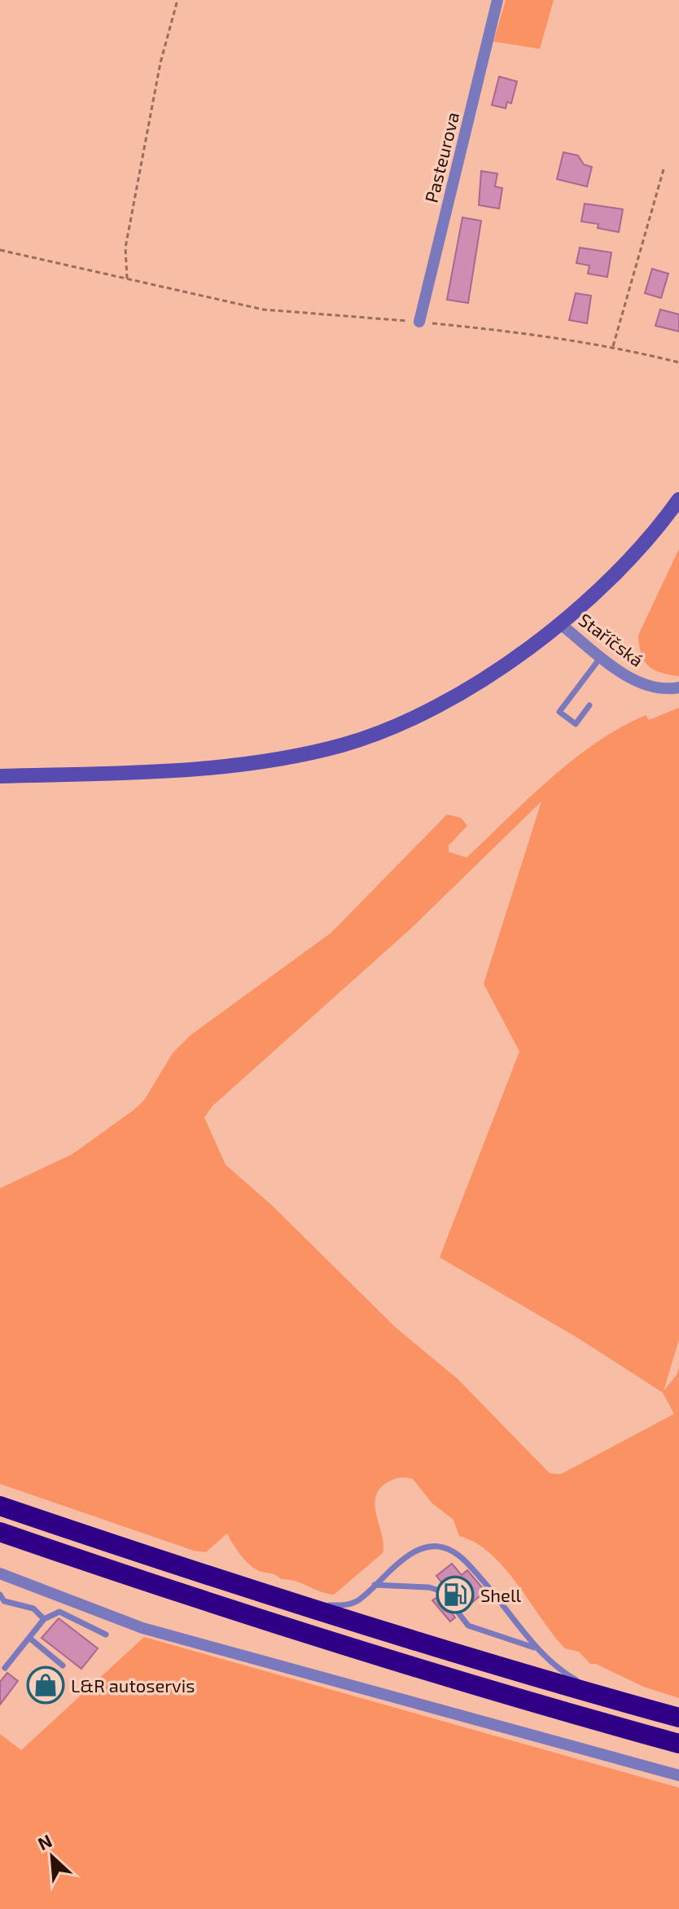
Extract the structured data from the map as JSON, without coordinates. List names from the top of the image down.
{
  "streets": {
    "street": ["Pasteurova", "Staříčská"]
  },
  "places": {
    "fuel station": ["Shell"],
    "shop": ["L&R autoservis"]
  },
  "north": "top left"
}
